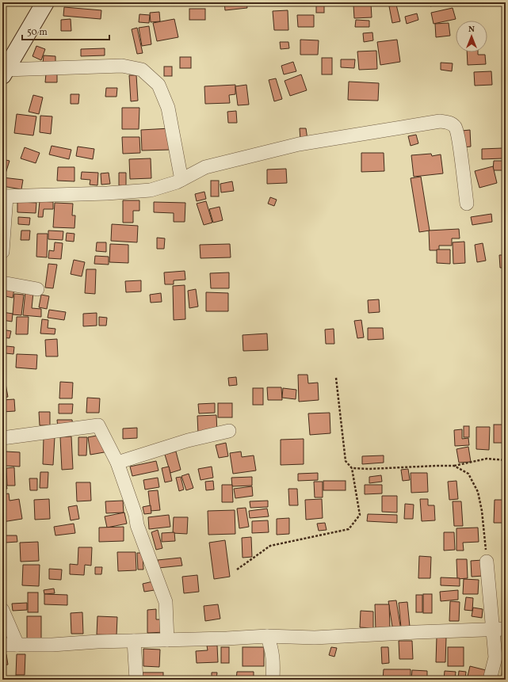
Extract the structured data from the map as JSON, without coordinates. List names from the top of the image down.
{
  "scale_bar": "50 m",
  "north": "top"
}
